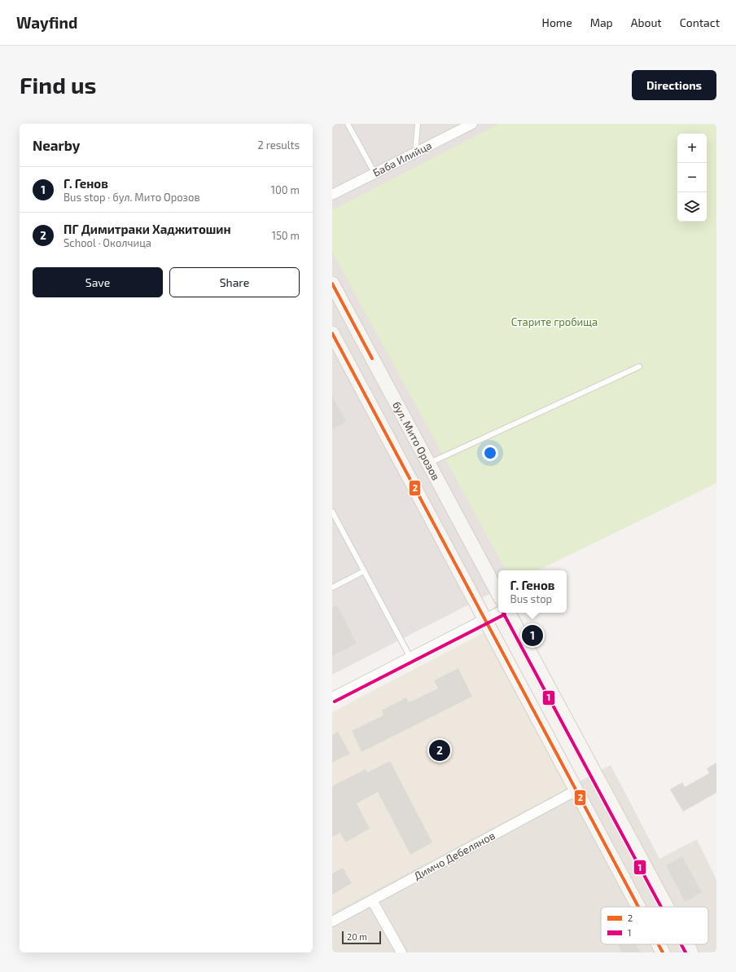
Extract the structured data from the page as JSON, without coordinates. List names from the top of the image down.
{
  "streets": {
    "main road": ["бул. Мито Орозов"],
    "street": ["Баба Илийца", "Димчо Дебелянов"]
  },
  "parks": ["Старите гробища"],
  "lines": ["transit line 2", "transit line 1"],
  "legend": ["2", "1"],
  "scale_bar": "20 m",
  "page": {
    "header": "Wayfind",
    "nav": [
      "Home",
      "Map",
      "About",
      "Contact"
    ],
    "buttons": [
      "Directions",
      ["Save", "Share"]
    ],
    "title": "Find us",
    "heading": ["Nearby", "2 results"],
    "map_buttons": ["+", "−"],
    "list": [
      {
        "mark": "1",
        "name": "Г. Генов",
        "note": "Bus stop · бул. Мито Орозов",
        "value": "100 m"
      },
      {
        "mark": "2",
        "name": "ПГ Димитраки Хаджитошин",
        "note": "School · Околчица",
        "value": "150 m"
      }
    ],
    "popup": ["Г. Генов", "Bus stop"],
    "pins": ["1", "2"],
    "scale": "20 m"
  }
}
